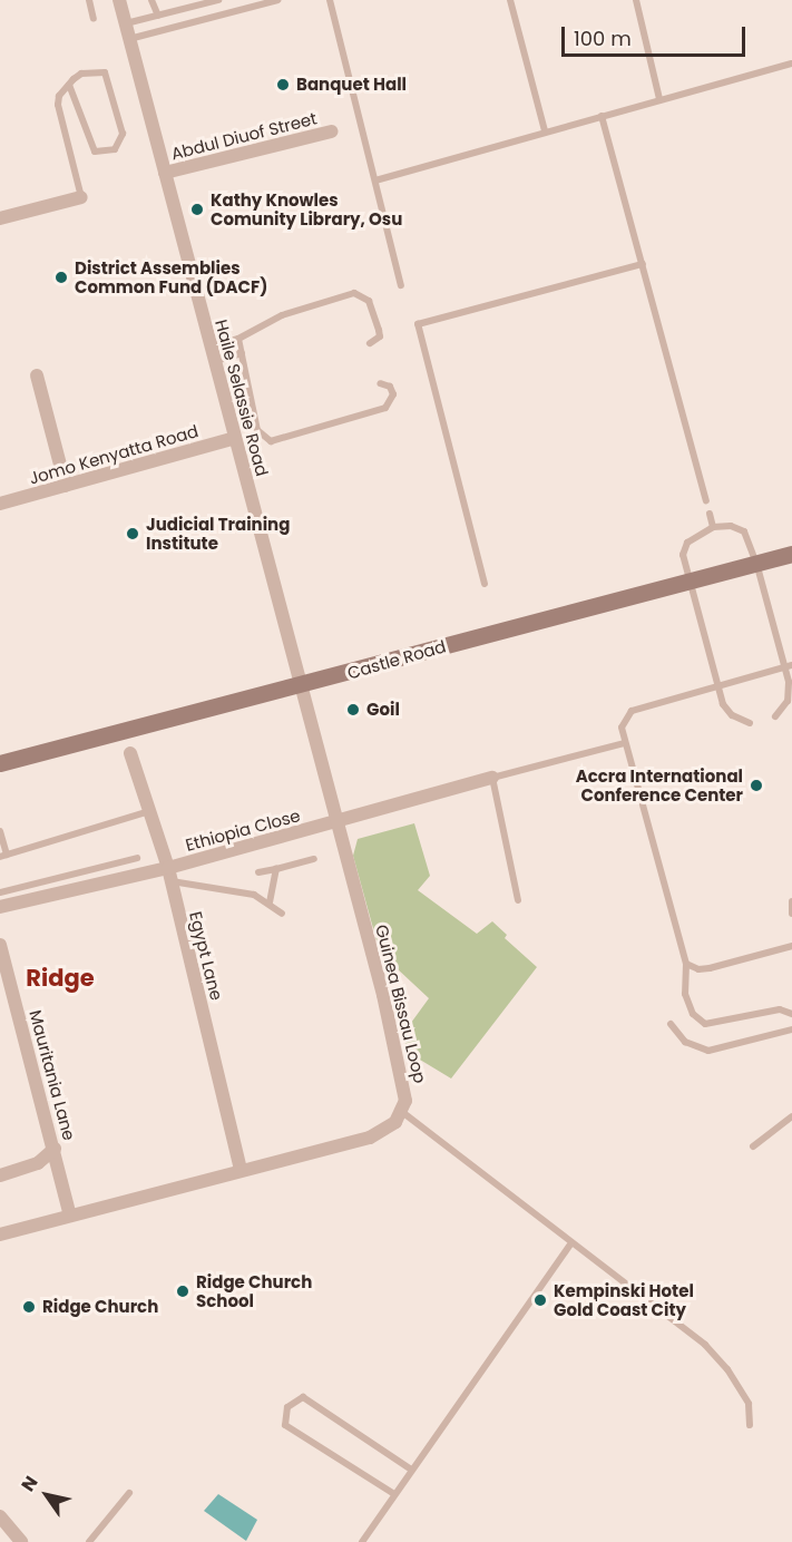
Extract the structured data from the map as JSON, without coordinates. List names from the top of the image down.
{
  "streets": {
    "main road": ["Castle Road"],
    "street": [
      "Abdul Diuof Street",
      "Haile Selassie Road",
      "Jomo Kenyatta Road",
      "Ethiopia Close",
      "Egypt Lane",
      "Guinea Bissau Loop",
      "Mauritania Lane"
    ]
  },
  "crossings": [
    ["Abdul Diuof Street", "Haile Selassie Road"],
    ["Haile Selassie Road", "Jomo Kenyatta Road"],
    ["Haile Selassie Road", "Castle Road"],
    ["Haile Selassie Road", "Guinea Bissau Loop"],
    ["Castle Road", "Guinea Bissau Loop"],
    ["Ethiopia Close", "Egypt Lane"],
    ["Ethiopia Close", "Guinea Bissau Loop"]
  ],
  "districts": ["Ridge"],
  "places": [
    "Banquet Hall",
    "Kathy Knowles Comunity Library, Osu",
    "District Assemblies Common Fund (DACF)",
    "Judicial Training Institute",
    "Goil",
    "Accra International Conference Center",
    "Ridge Church School",
    "Kempinski Hotel Gold Coast City",
    "Ridge Church"
  ],
  "scale_bar": "100 m",
  "north": "top left"
}
